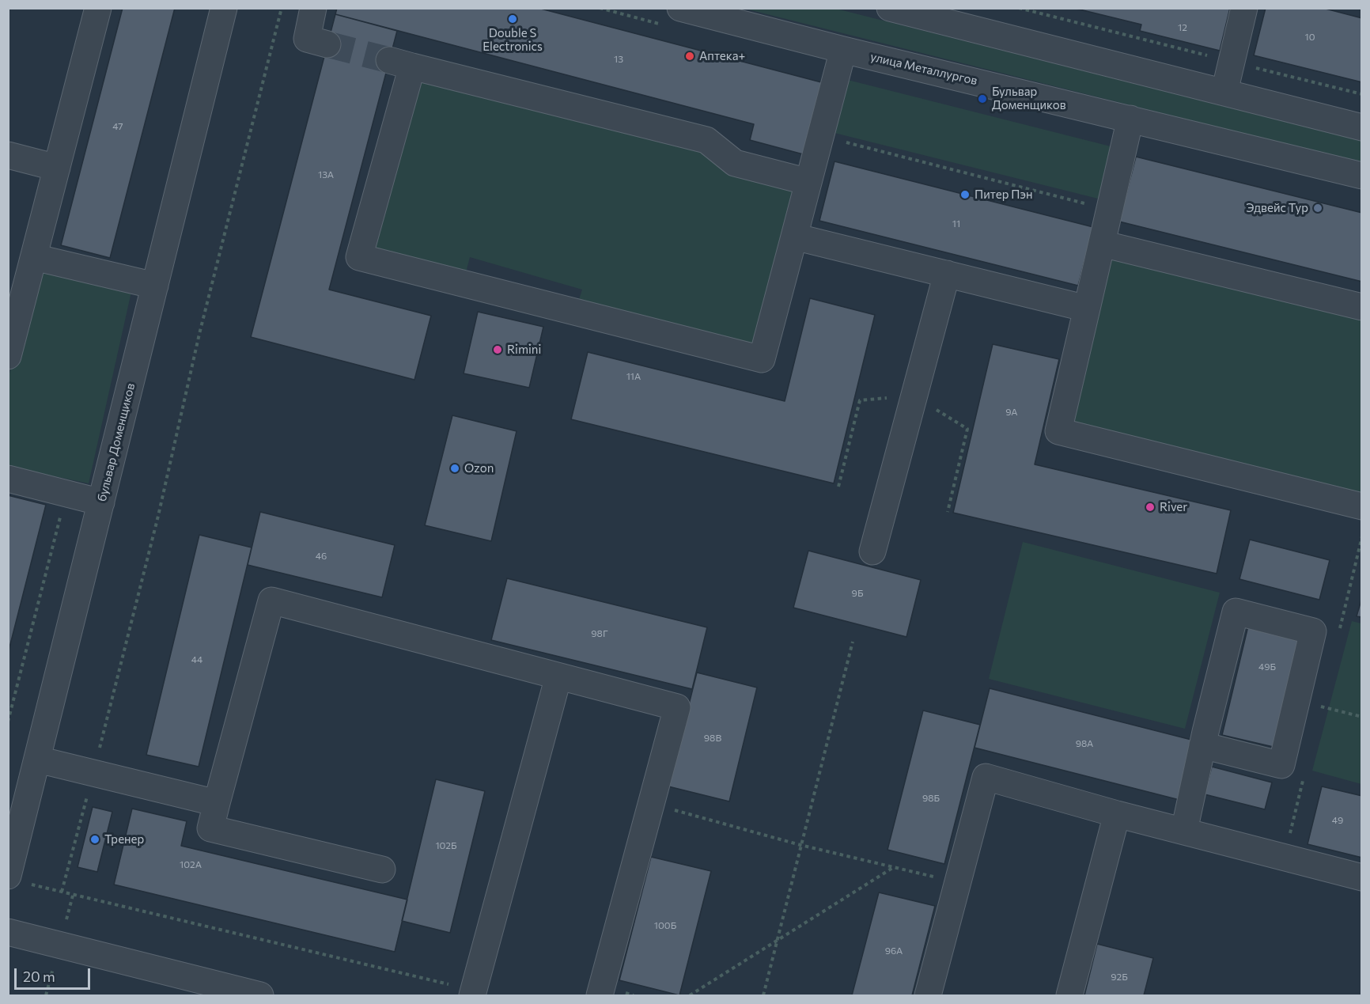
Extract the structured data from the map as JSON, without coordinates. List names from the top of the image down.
{
  "streets": {
    "street": ["улица Металлургов", "бульвар Доменщиков"]
  },
  "places": [
    "Double S Electronics",
    "Аптека+",
    "Бульвар Доменщиков",
    "Питер Пэн",
    "Эдвейс Тур",
    "Rimini",
    "Ozon",
    "River",
    "Тренер"
  ],
  "house_numbers": [
    "12",
    "10",
    "13",
    "47",
    "13А",
    "11",
    "11А",
    "9А",
    "46",
    "9Б",
    "98Г",
    "44",
    "49Б",
    "98В",
    "98А",
    "98Б",
    "49",
    "102Б",
    "102А",
    "100Б",
    "96А",
    "92Б"
  ],
  "scale_bar": "20 m"
}
